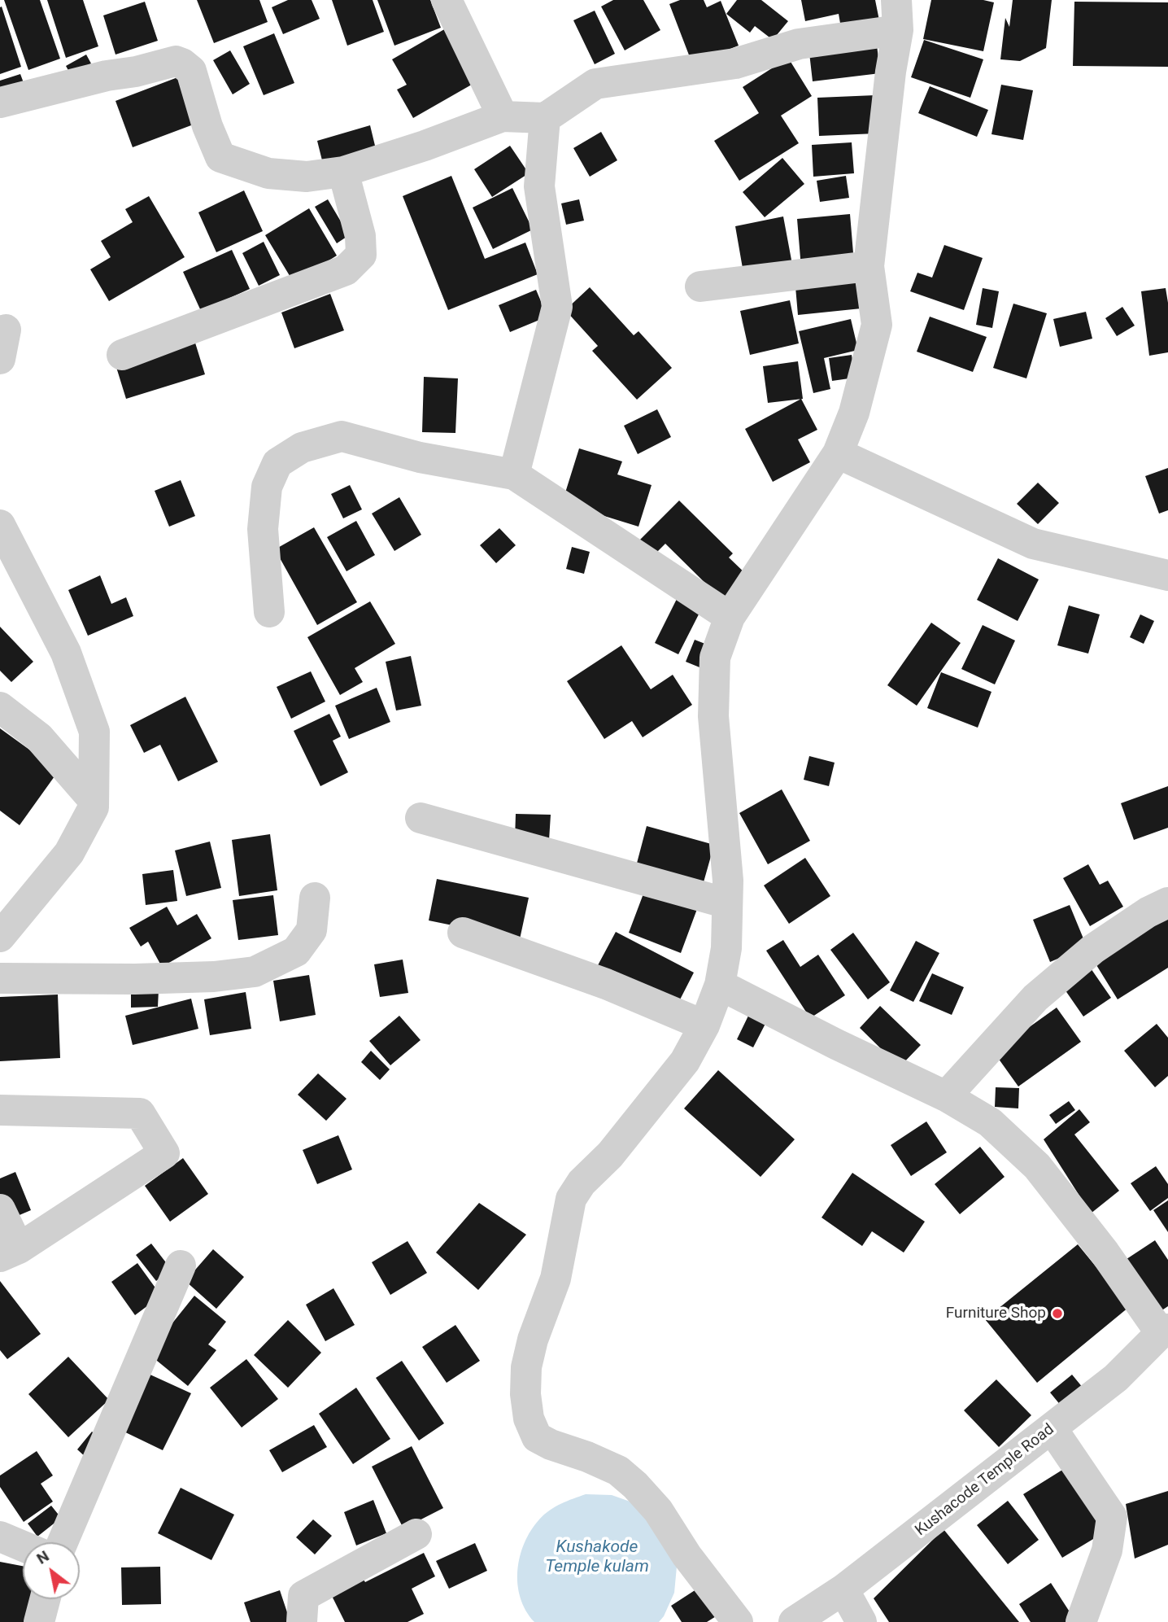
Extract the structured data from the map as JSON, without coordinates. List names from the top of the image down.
{
  "streets": {
    "street": ["Kushacode Temple Road"]
  },
  "water": ["Kushakode Temple kulam"],
  "places": ["Furniture Shop"],
  "north": "top left"
}
